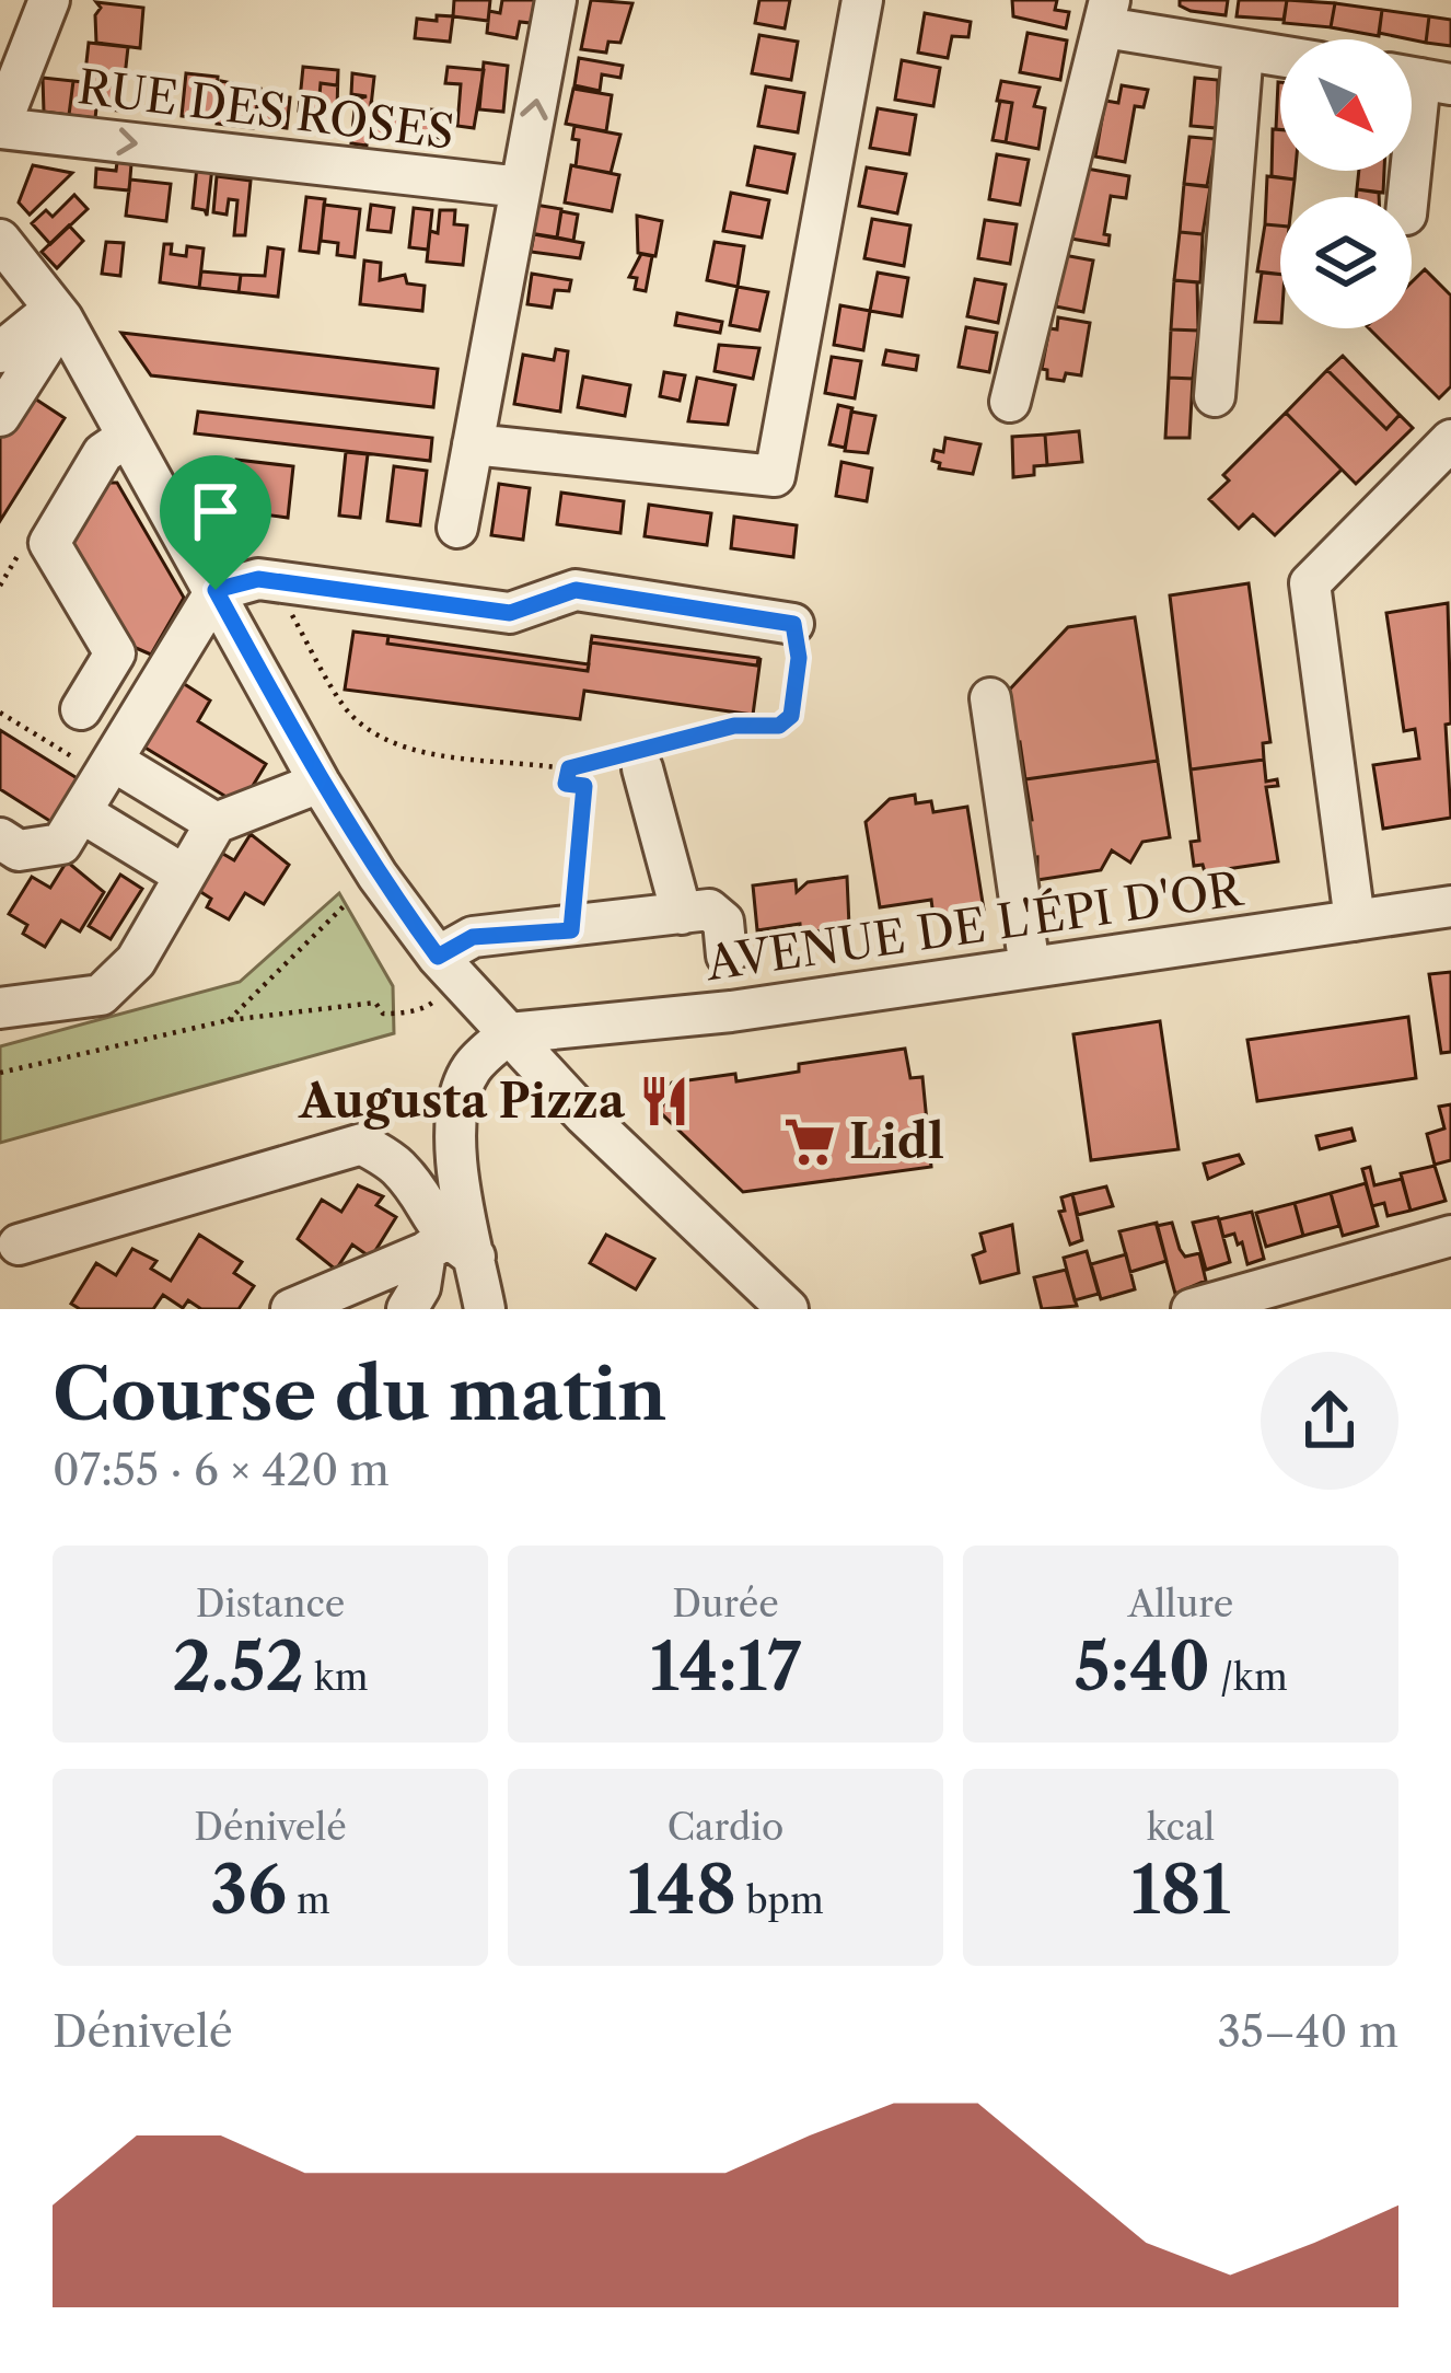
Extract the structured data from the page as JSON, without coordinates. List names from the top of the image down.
{
  "streets": {
    "street": ["RUE DES ROSES", "AVENUE DE L'ÉPI D'OR"]
  },
  "one_way": ["RUE DES ROSES"],
  "places": {
    "restaurant": ["Augusta Pizza"],
    "supermarket": ["Lidl"]
  },
  "north": "bottom right",
  "page": {
    "heading": ["Course du matin", "07:55 · 6 × 420 m"],
    "stats": [
      ["Distance", "2.52 km"],
      ["Durée", "14:17"],
      ["Allure", "5:40 /km"],
      ["Dénivelé", "36 m"],
      ["Cardio", "148 bpm"],
      ["kcal", "181"]
    ],
    "chart": ["Dénivelé", "35–40 m"]
  }
}
